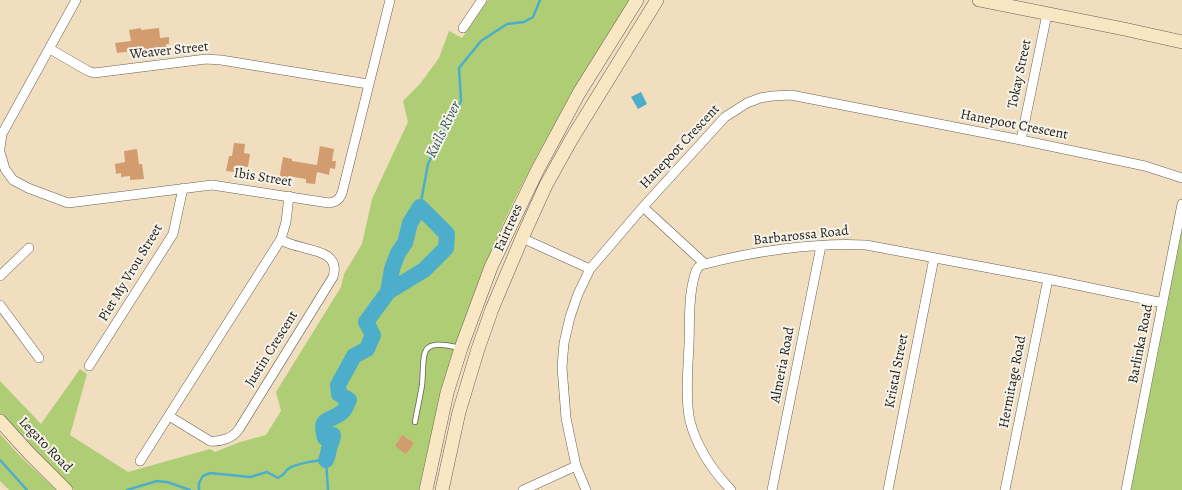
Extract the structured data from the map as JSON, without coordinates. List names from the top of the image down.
{
  "streets": {
    "main road": ["Fairtrees", "Legato Road"],
    "street": [
      "Weaver Street",
      "Tokay Street",
      "Hanepoot Crescent",
      "Ibis Street",
      "Barbarossa Road",
      "Piet My Vrou Street",
      "Barlinka Road",
      "Justin Crescent",
      "Almeria Road",
      "Kristal Street",
      "Hermitage Road"
    ]
  },
  "crossings": [
    ["Weaver Street", "Ibis Street"],
    ["Tokay Street", "Hanepoot Crescent"],
    ["Ibis Street", "Piet My Vrou Street"],
    ["Barbarossa Road", "Barlinka Road"],
    ["Barbarossa Road", "Almeria Road"],
    ["Barbarossa Road", "Kristal Street"],
    ["Barbarossa Road", "Hermitage Road"]
  ],
  "water": ["Kuils River"]
}
